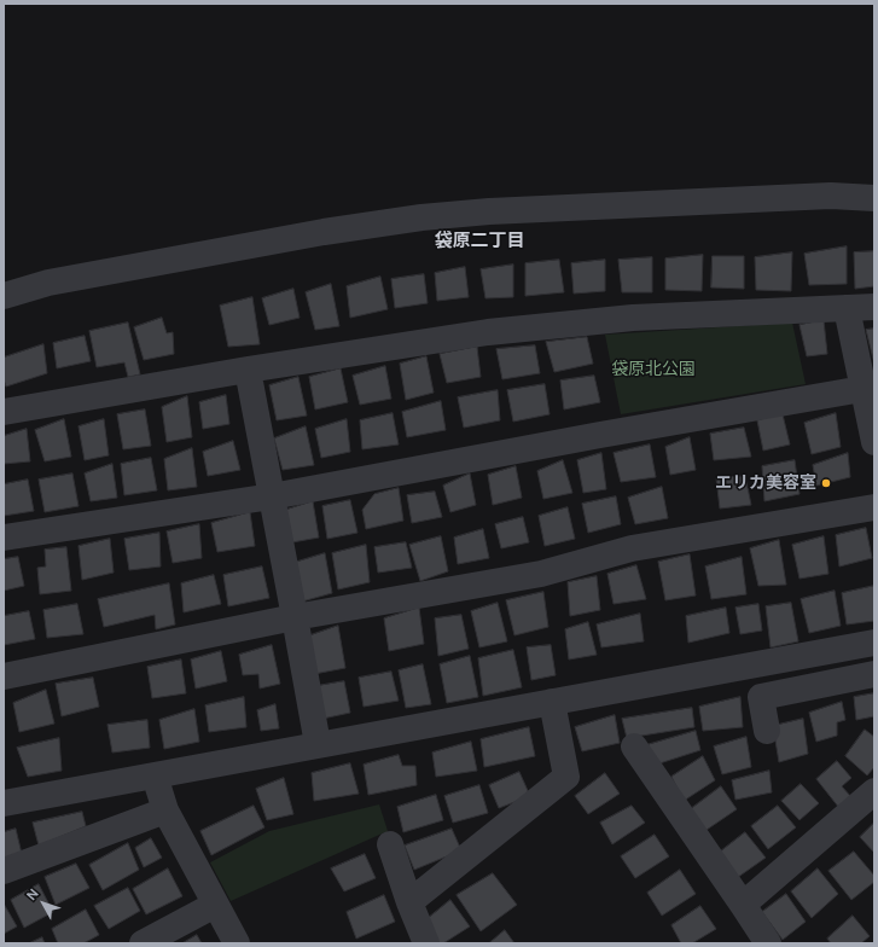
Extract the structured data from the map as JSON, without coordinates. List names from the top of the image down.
{
  "districts": ["袋原二丁目"],
  "parks": ["袋原北公園"],
  "places": ["エリカ美容室"],
  "north": "top left"
}
